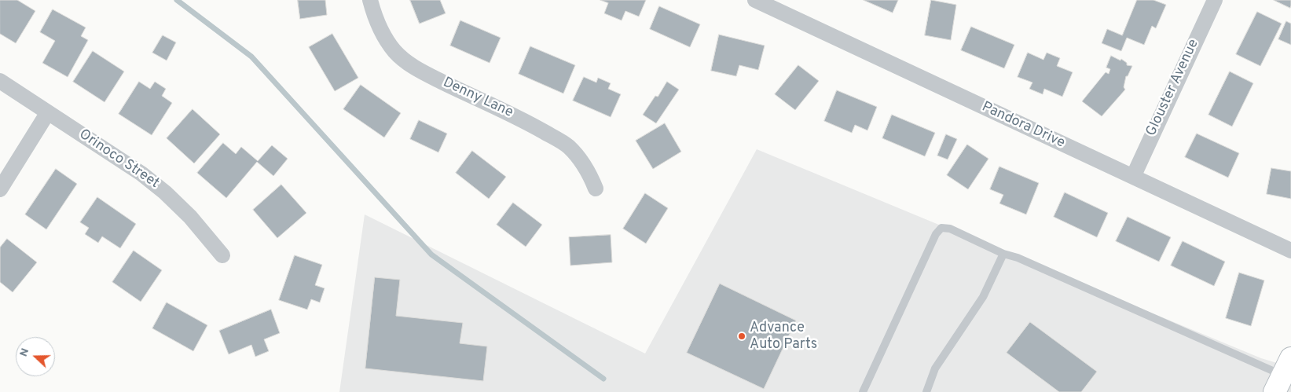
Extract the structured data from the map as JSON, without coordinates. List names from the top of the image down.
{
  "streets": {
    "street": [
      "Glouster Avenue",
      "Denny Lane",
      "Pandora Drive",
      "Orinoco Street"
    ]
  },
  "crossings": [
    ["Glouster Avenue", "Pandora Drive"]
  ],
  "places": ["Advance Auto Parts"],
  "north": "left"
}
